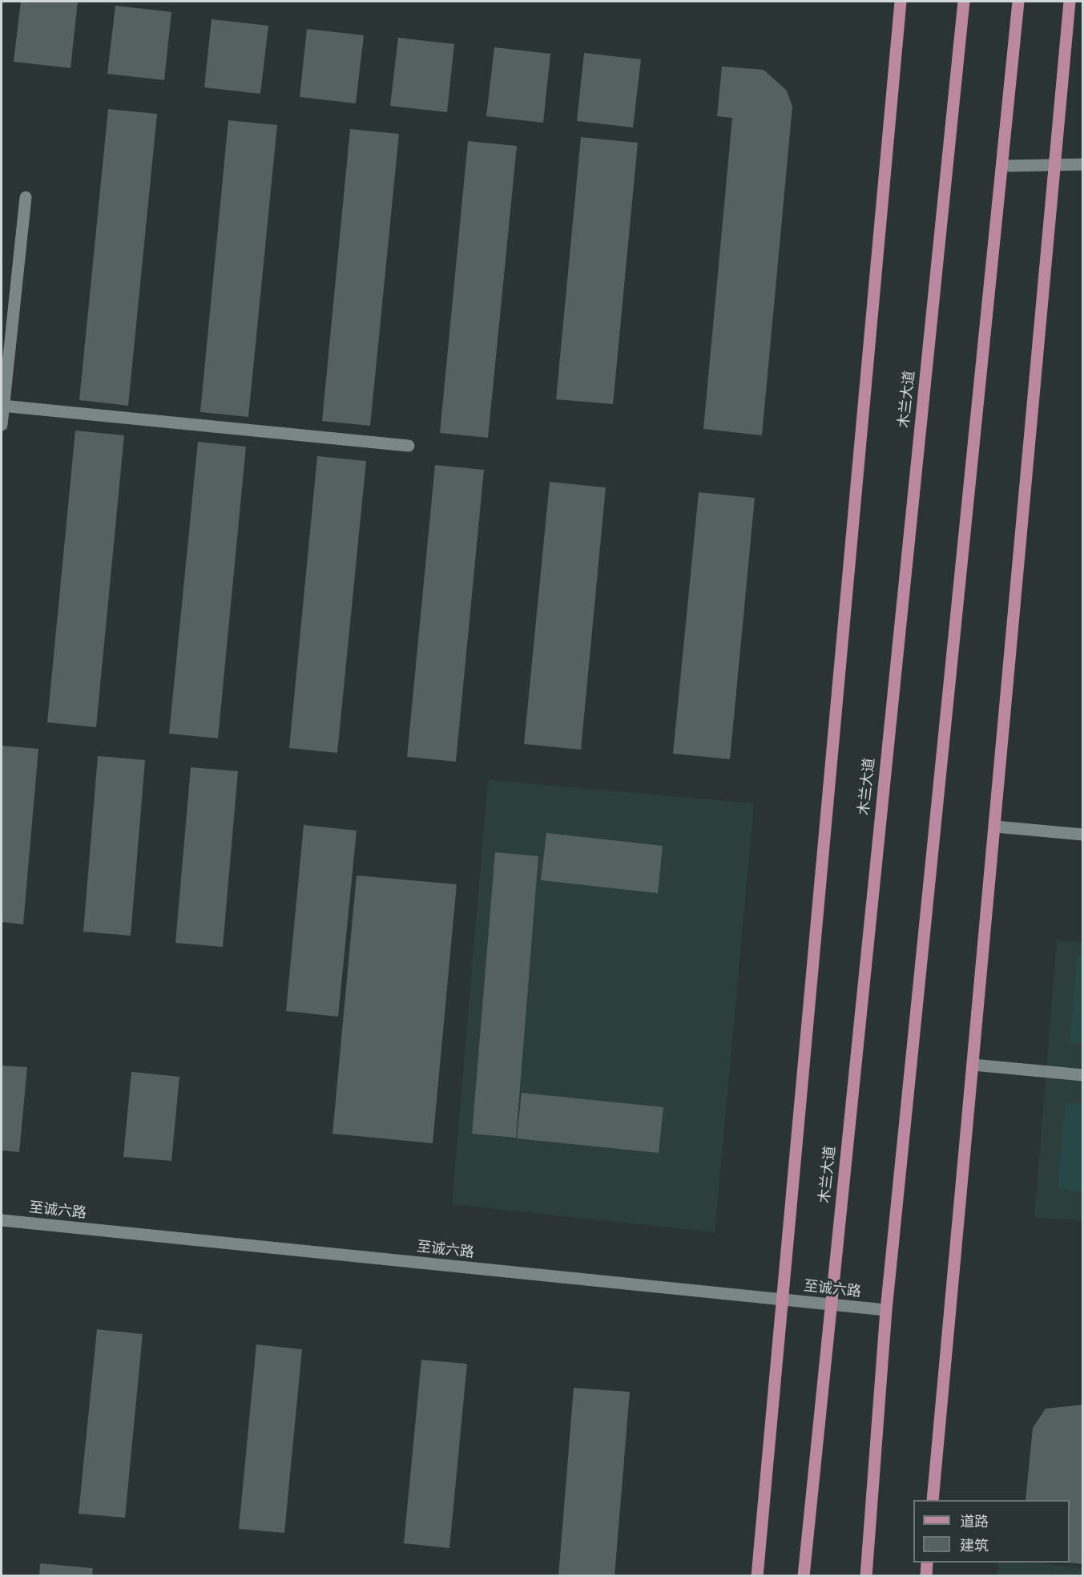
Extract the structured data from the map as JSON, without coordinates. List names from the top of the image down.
{
  "streets": {
    "main road": ["木兰大道"],
    "street": ["至诚六路"]
  },
  "crossings": [
    ["木兰大道", "至诚六路"]
  ],
  "legend": ["道路", "建筑"]
}
